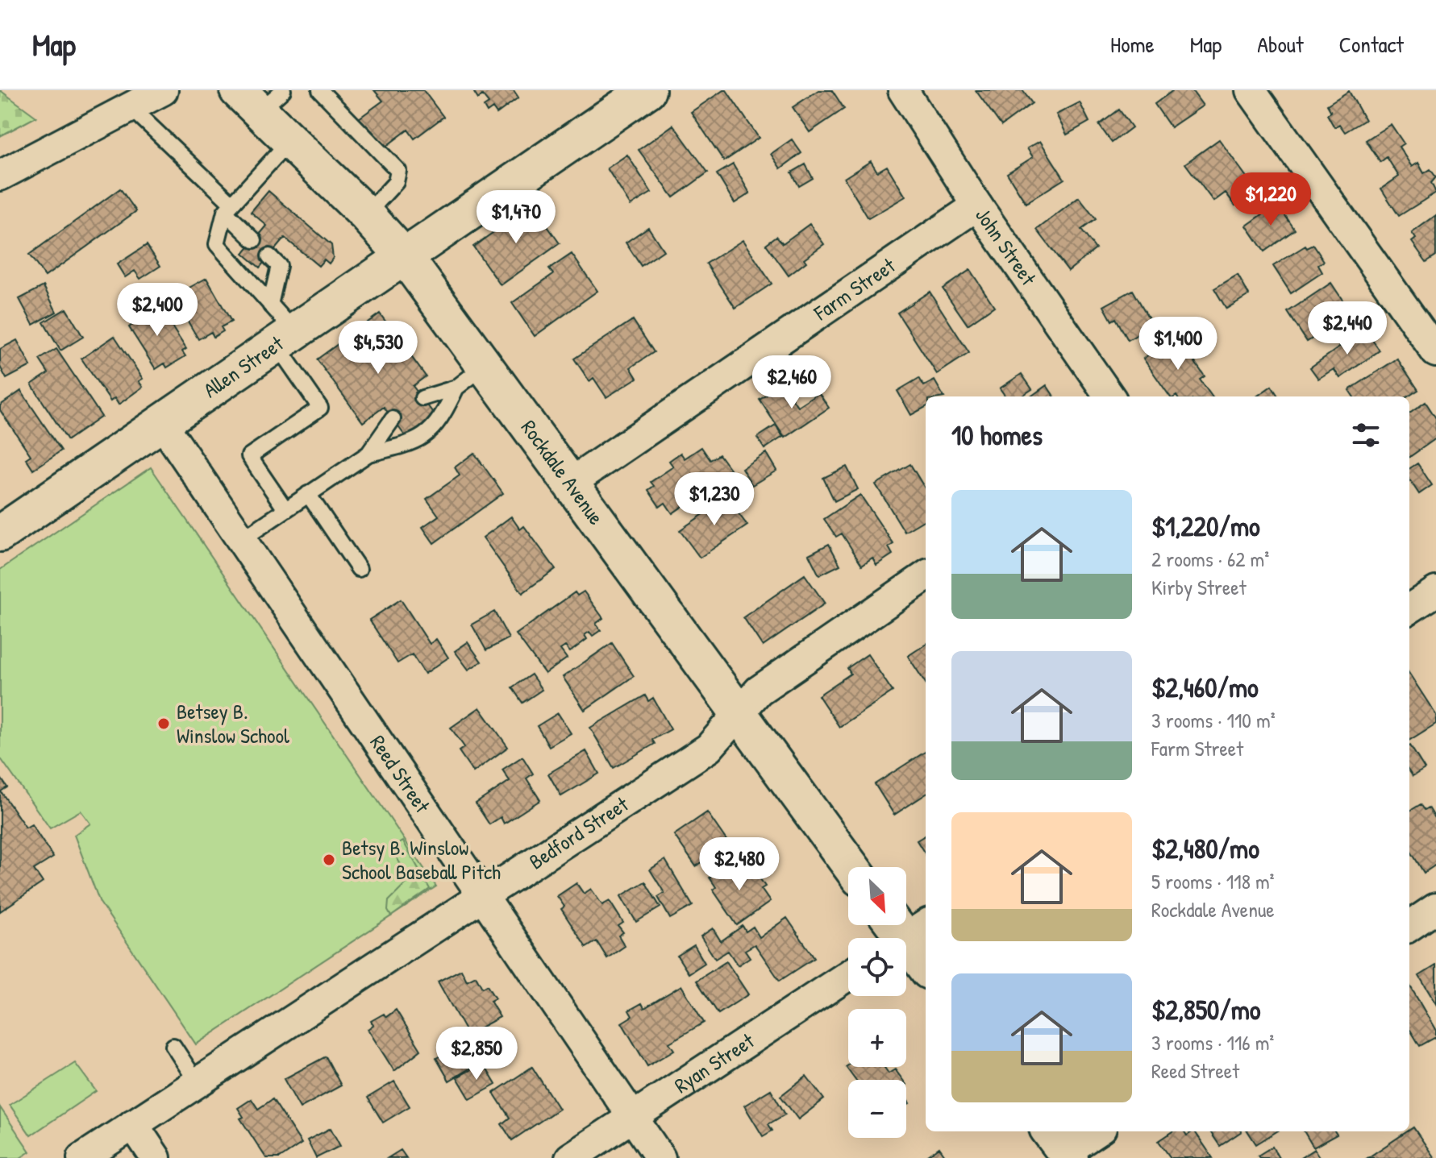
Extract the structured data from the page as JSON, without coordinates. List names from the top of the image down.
{
  "streets": {
    "main road": ["Allen Street", "Rockdale Avenue"],
    "street": [
      "John Street",
      "Farm Street",
      "Reed Street",
      "Bedford Street",
      "Ryan Street"
    ]
  },
  "crossings": [
    ["John Street", "Farm Street"],
    ["Farm Street", "Rockdale Avenue"],
    ["Allen Street", "Rockdale Avenue"],
    ["Allen Street", "Reed Street"],
    ["Rockdale Avenue", "Bedford Street"],
    ["Reed Street", "Bedford Street"],
    ["Reed Street", "Ryan Street"]
  ],
  "places": ["Betsey B. Winslow School", "Betsy B. Winslow School Baseball Pitch"],
  "north": "bottom right",
  "page": {
    "header": "Map",
    "nav": [
      "Home",
      "Map",
      "About",
      "Contact"
    ],
    "price": [
      "$1,220",
      "$1,470",
      "$2,400",
      "$2,440",
      "$1,400",
      "$4,530",
      "$2,460",
      "$1,230",
      "$2,480",
      "$2,850"
    ],
    "heading": "10 homes",
    "list": [
      {
        "name": "$1,220/mo",
        "note": "2 rooms · 62 m² · Kirby Street"
      },
      {
        "name": "$2,460/mo",
        "note": "3 rooms · 110 m² · Farm Street"
      },
      {
        "name": "$2,480/mo",
        "note": "5 rooms · 118 m² · Rockdale Avenue"
      },
      {
        "name": "$2,850/mo",
        "note": "3 rooms · 116 m² · Reed Street"
      }
    ],
    "map_buttons": ["+", "−"]
  }
}
